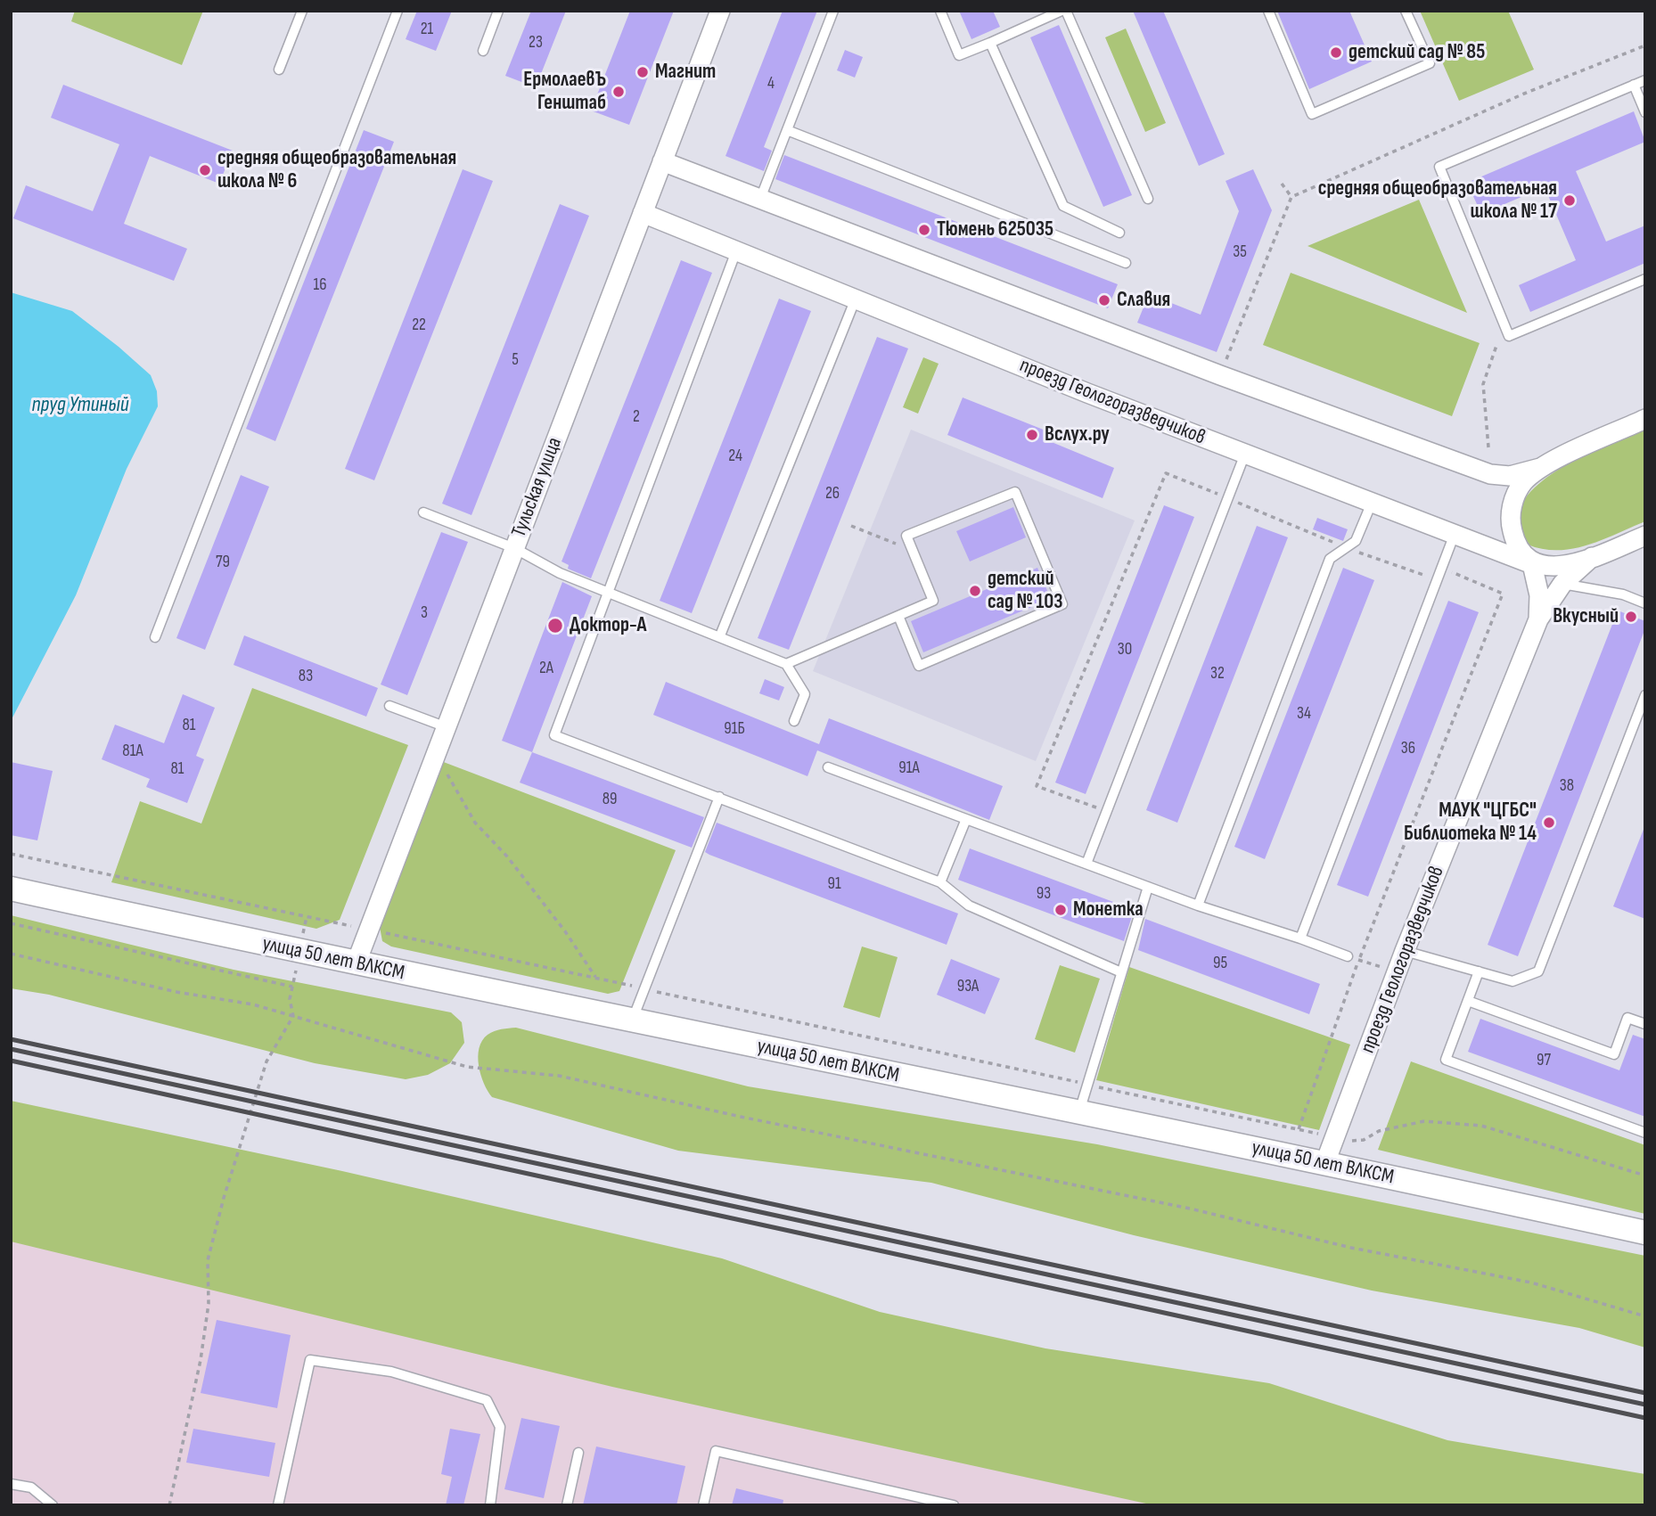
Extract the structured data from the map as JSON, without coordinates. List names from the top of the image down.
{
  "streets": {
    "street": ["проезд Геологоразведчиков", "Тульская улица", "улица 50 лет ВЛКСМ"]
  },
  "crossings": [
    ["проезд Геологоразведчиков", "Тульская улица"],
    ["проезд Геологоразведчиков", "улица 50 лет ВЛКСМ"],
    ["Тульская улица", "улица 50 лет ВЛКСМ"]
  ],
  "water": ["пруд Утиный"],
  "places": [
    "детский сад № 85",
    "Магнит",
    "ЕрмолаевЪ Генштаб",
    "средняя общеобразовательная школа № 6",
    "средняя общеобразовательная школа № 17",
    "Тюмень 625035",
    "Славия",
    "Вслух.ру",
    "детский сад № 103",
    "Вкусный",
    "Доктор-А",
    "МАУК \"ЦГБС\" Библиотека № 14",
    "Монетка"
  ],
  "house_numbers": [
    "21",
    "23",
    "4",
    "35",
    "16",
    "22",
    "5",
    "2",
    "24",
    "26",
    "79",
    "3",
    "30",
    "2А",
    "32",
    "83",
    "34",
    "81",
    "91Б",
    "36",
    "81А",
    "91А",
    "81",
    "38",
    "89",
    "91",
    "93",
    "95",
    "93А",
    "97"
  ]
}
